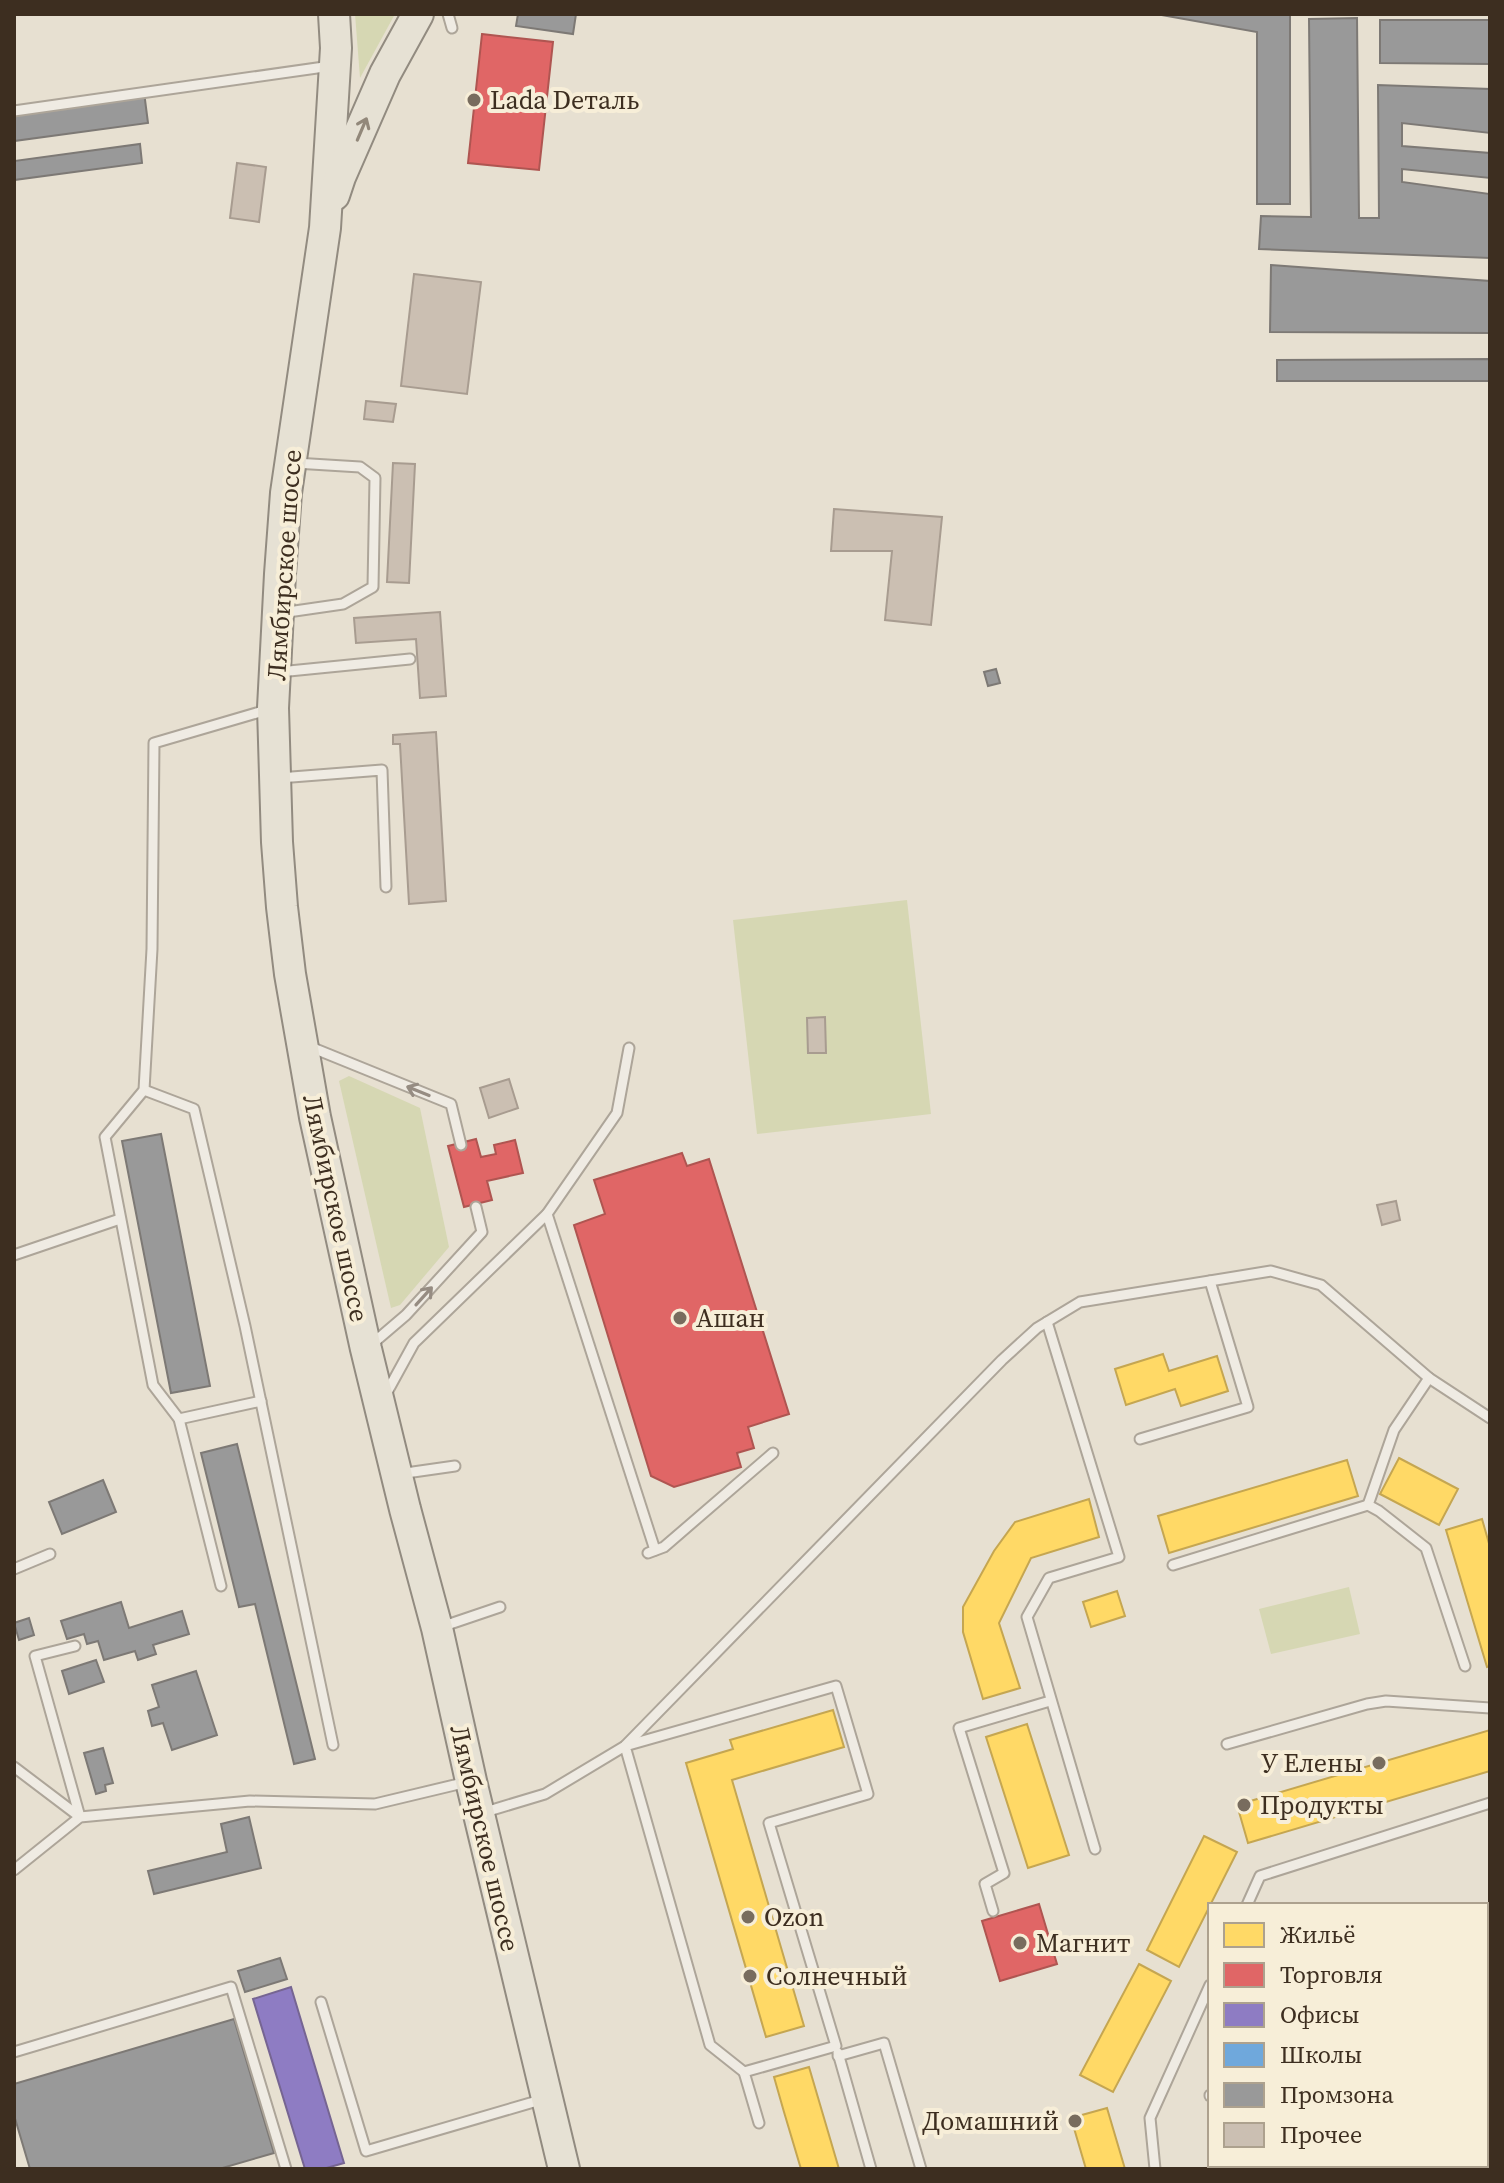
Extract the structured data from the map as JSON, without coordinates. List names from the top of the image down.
{
  "streets": {
    "main road": ["Лямбирское шоссе"]
  },
  "places": [
    "Lada Dеталь",
    "Ашан",
    "У Елены",
    "Продукты",
    "Ozon",
    "Магнит",
    "Солнечный",
    "Домашний"
  ],
  "legend": [
    "Жильё",
    "Торговля",
    "Офисы",
    "Школы",
    "Промзона",
    "Прочее"
  ]
}
